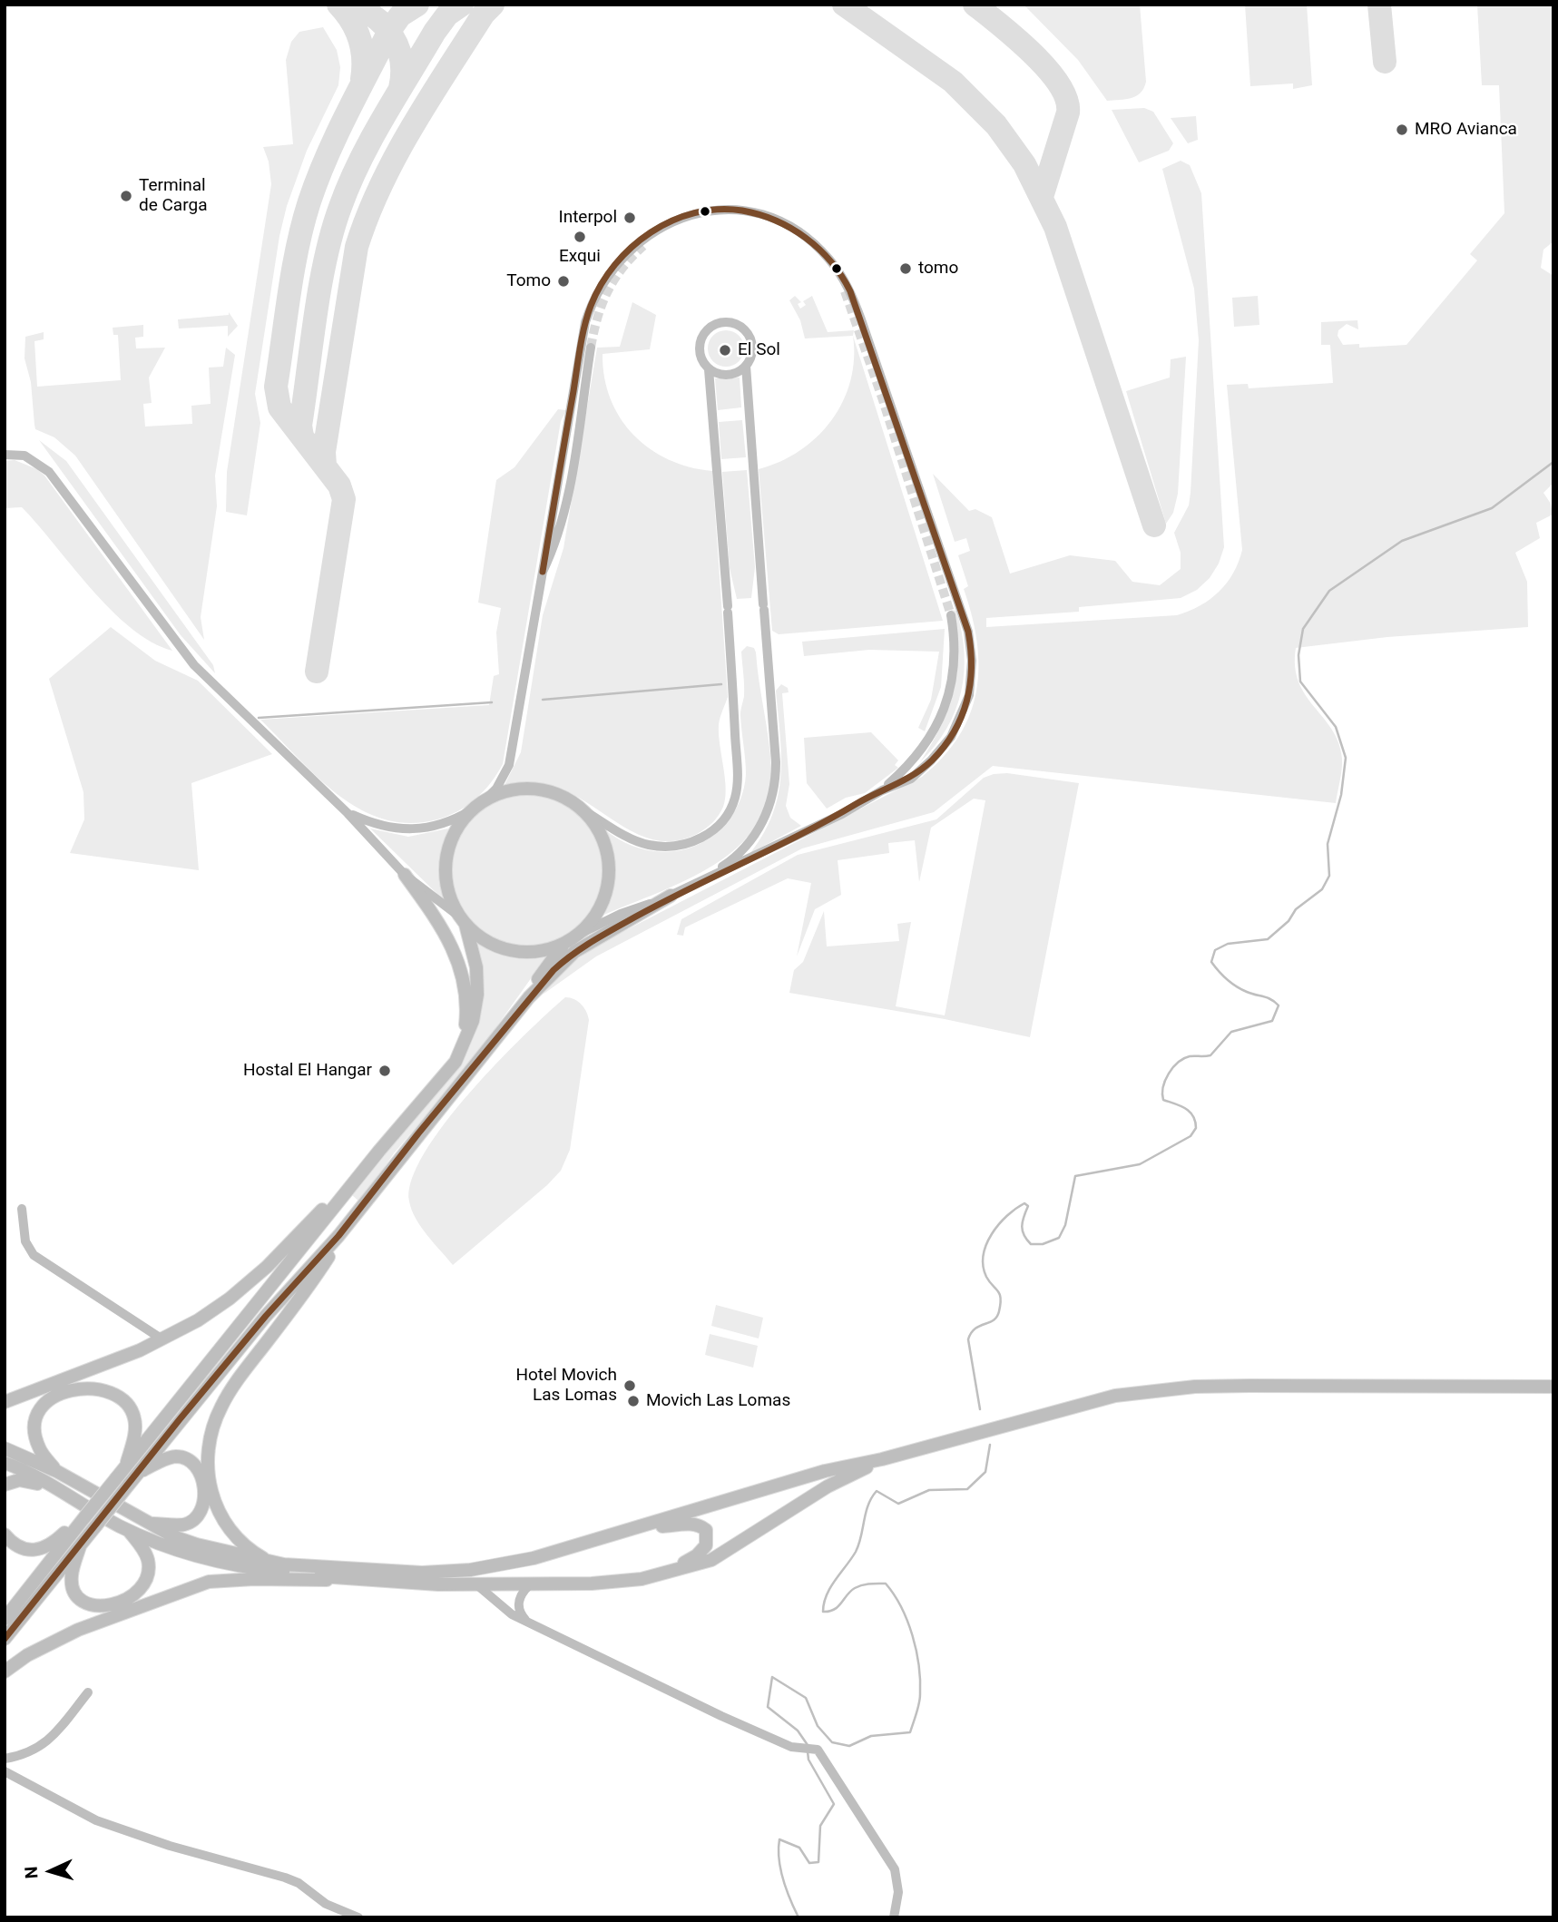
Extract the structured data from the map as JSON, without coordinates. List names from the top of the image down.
{
  "places": [
    "MRO Avianca",
    "Terminal de Carga",
    "Interpol",
    "Exqui",
    "tomo",
    "Tomo",
    "El Sol",
    "Hostal El Hangar",
    "Hotel Movich Las Lomas",
    "Movich Las Lomas"
  ],
  "north": "left"
}
